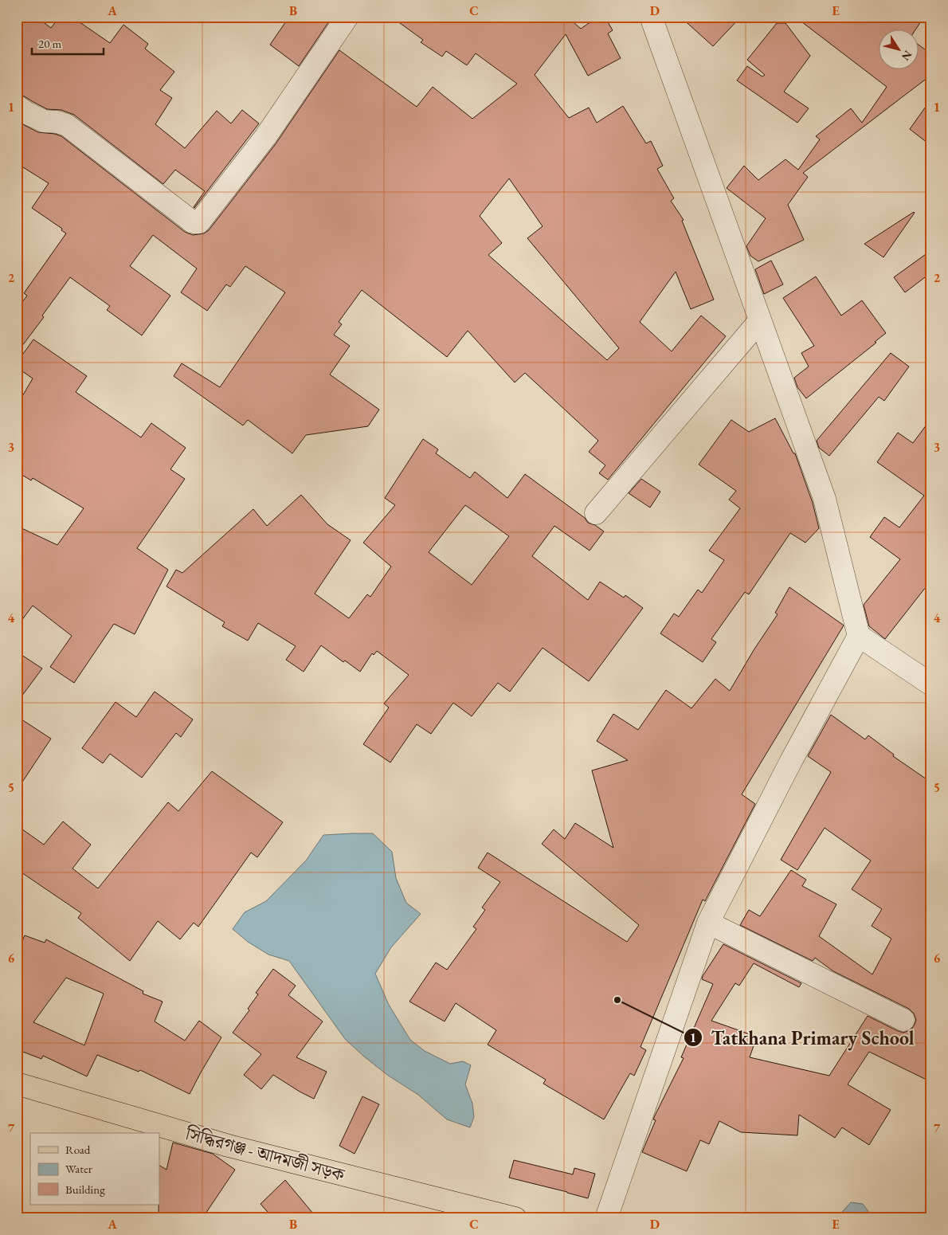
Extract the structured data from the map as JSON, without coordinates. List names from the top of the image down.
{
  "streets": {
    "main road": ["সিদ্ধিরগঞ্জ - আদমজী সড়ক"]
  },
  "places": ["Tatkhana Primary School"],
  "legend": ["Road", "Water", "Building"],
  "scale_bar": "20 m",
  "north": "bottom right",
  "grid": {
    "columns": [
      "A",
      "B",
      "C",
      "D",
      "E"
    ],
    "rows": [
      "1",
      "2",
      "3",
      "4",
      "5",
      "6",
      "7"
    ]
  }
}
